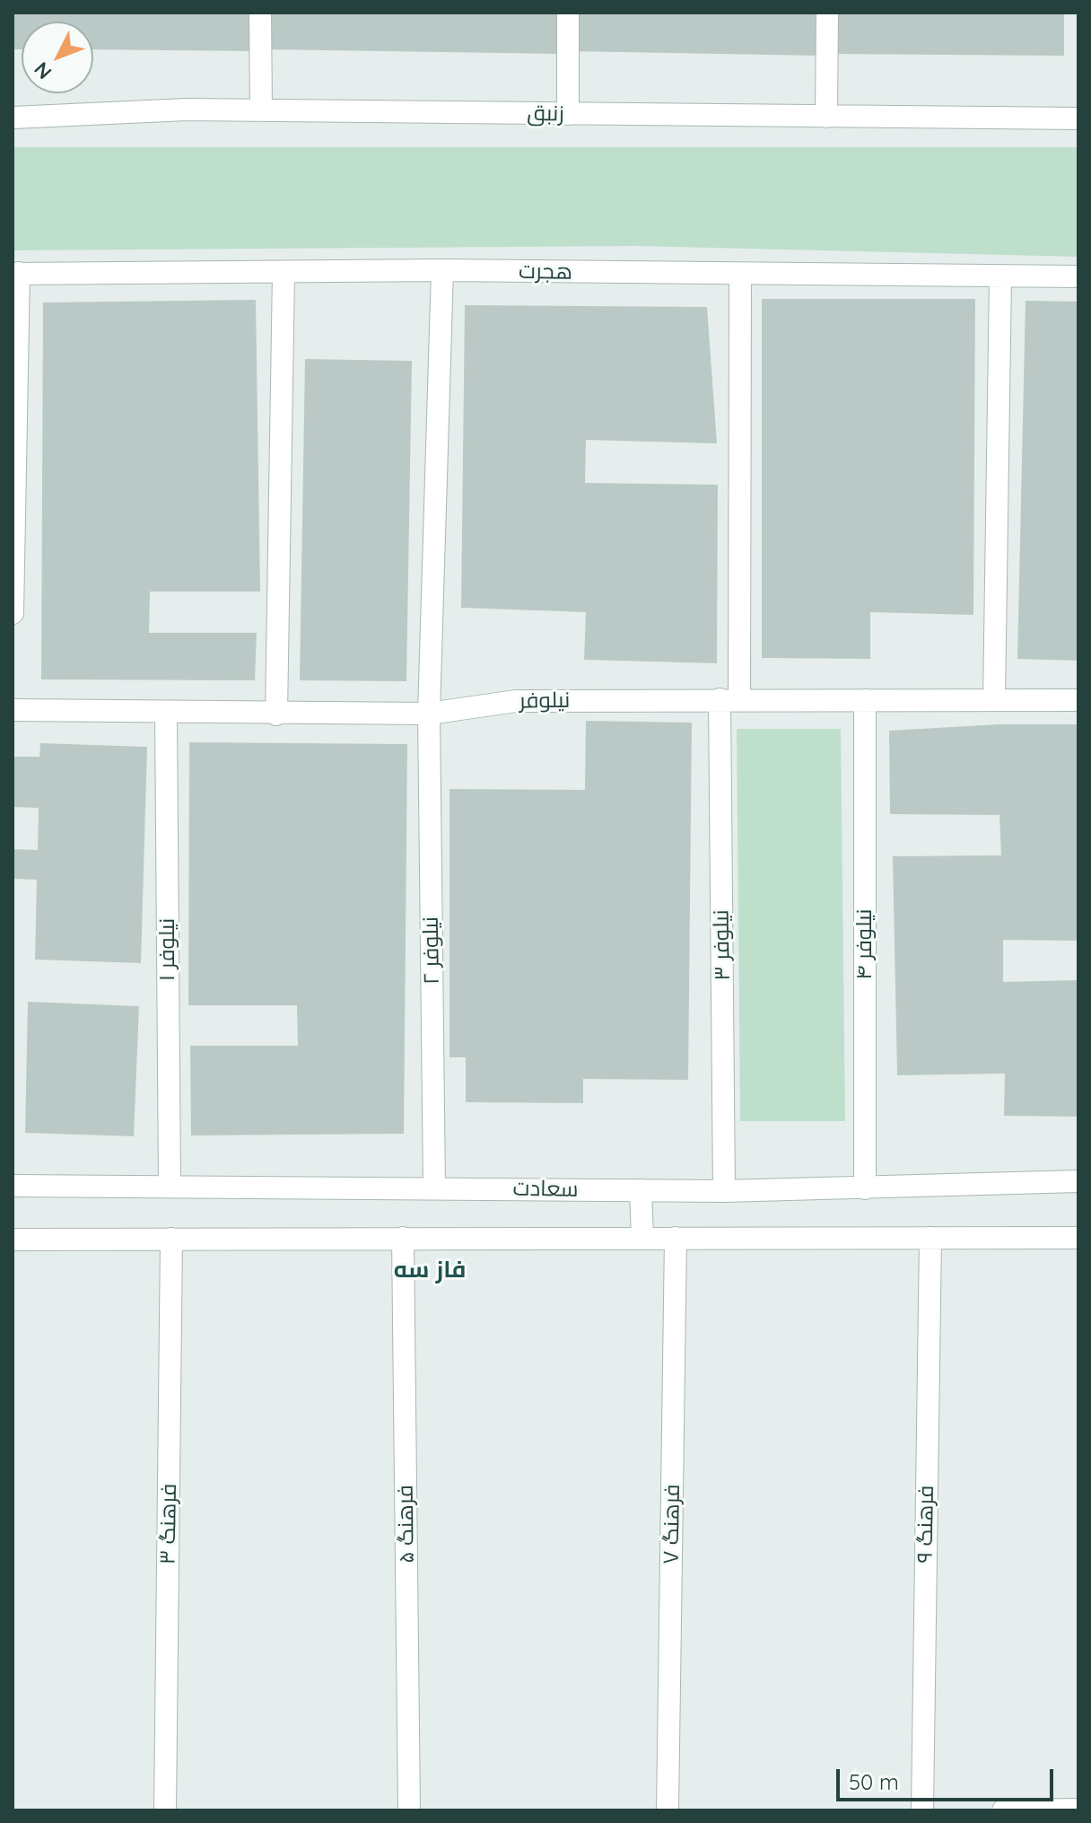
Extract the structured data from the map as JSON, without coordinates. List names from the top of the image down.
{
  "streets": {
    "street": [
      "زنبق",
      "هجرت",
      "نیلوفر",
      "نیلوفر ۴",
      "نیلوفر ۳",
      "نیلوفر ۱",
      "نیلوفر ۲",
      "سعادت",
      "فرهنگ ۳",
      "فرهنگ ۵",
      "فرهنگ ۷",
      "فرهنگ ۹"
    ]
  },
  "crossings": [
    ["هجرت", "نیلوفر ۳"],
    ["هجرت", "نیلوفر ۲"],
    ["نیلوفر", "نیلوفر ۴"],
    ["نیلوفر", "نیلوفر ۳"],
    ["نیلوفر", "نیلوفر ۱"],
    ["نیلوفر", "نیلوفر ۲"],
    ["نیلوفر ۴", "سعادت"],
    ["نیلوفر ۳", "سعادت"],
    ["نیلوفر ۱", "سعادت"],
    ["نیلوفر ۲", "سعادت"]
  ],
  "districts": ["فاز سه"],
  "scale_bar": "50 m",
  "north": "bottom left"
}
